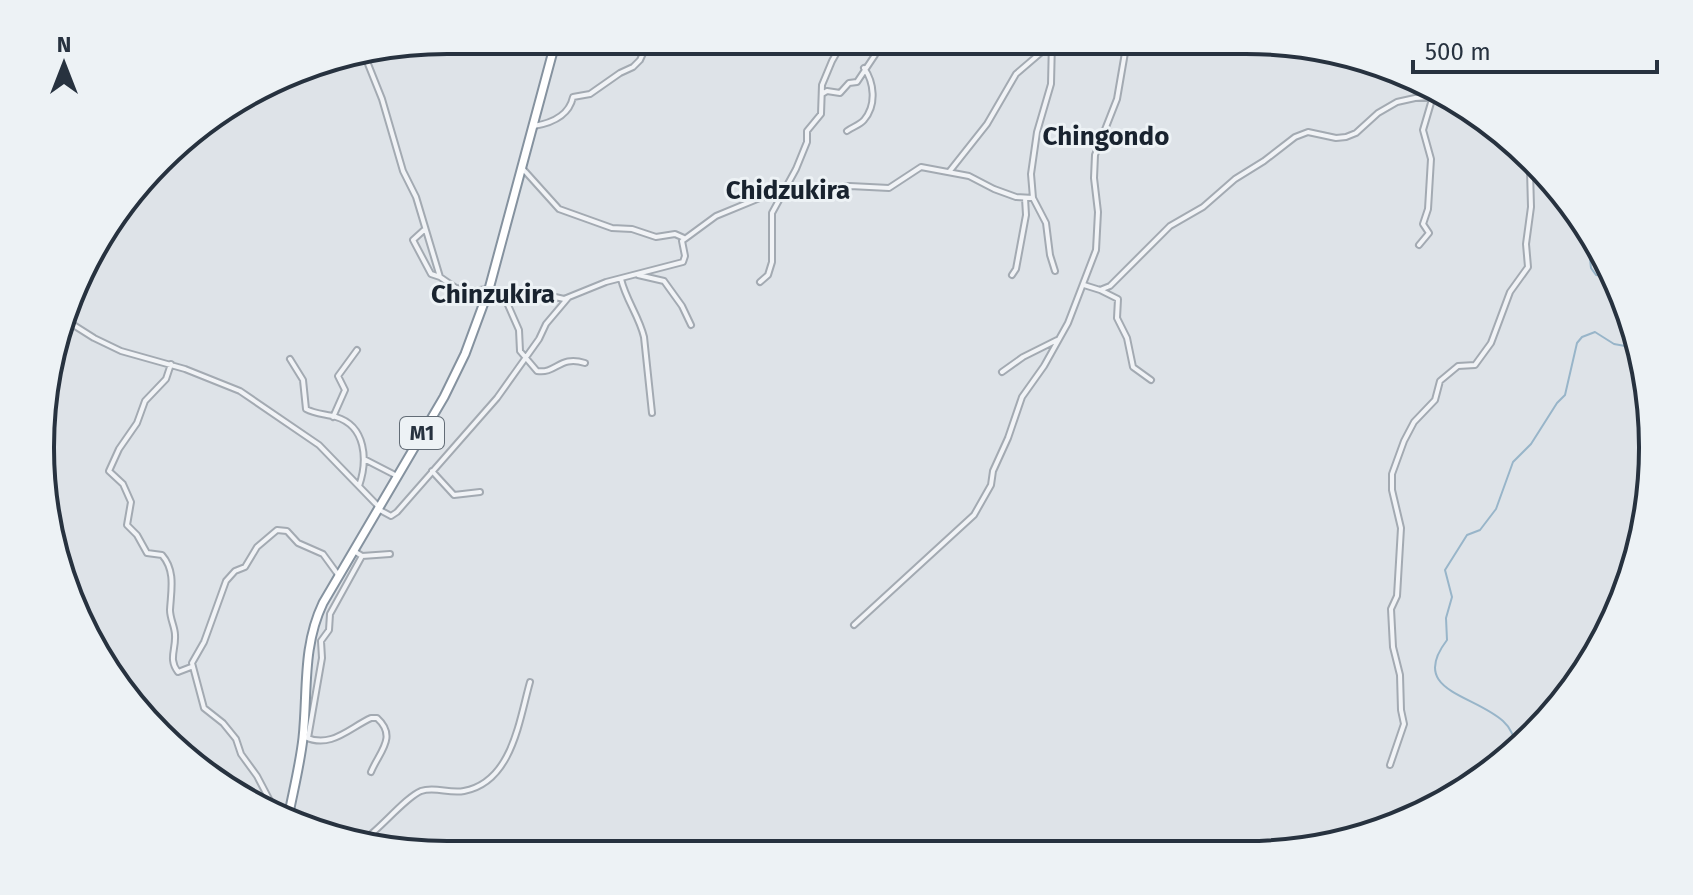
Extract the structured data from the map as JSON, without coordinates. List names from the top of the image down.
{
  "streets": {
    "highway": ["M1"]
  },
  "districts": ["Chingondo", "Chidzukira", "Chinzukira"],
  "scale_bar": "500 m",
  "north": "top"
}
